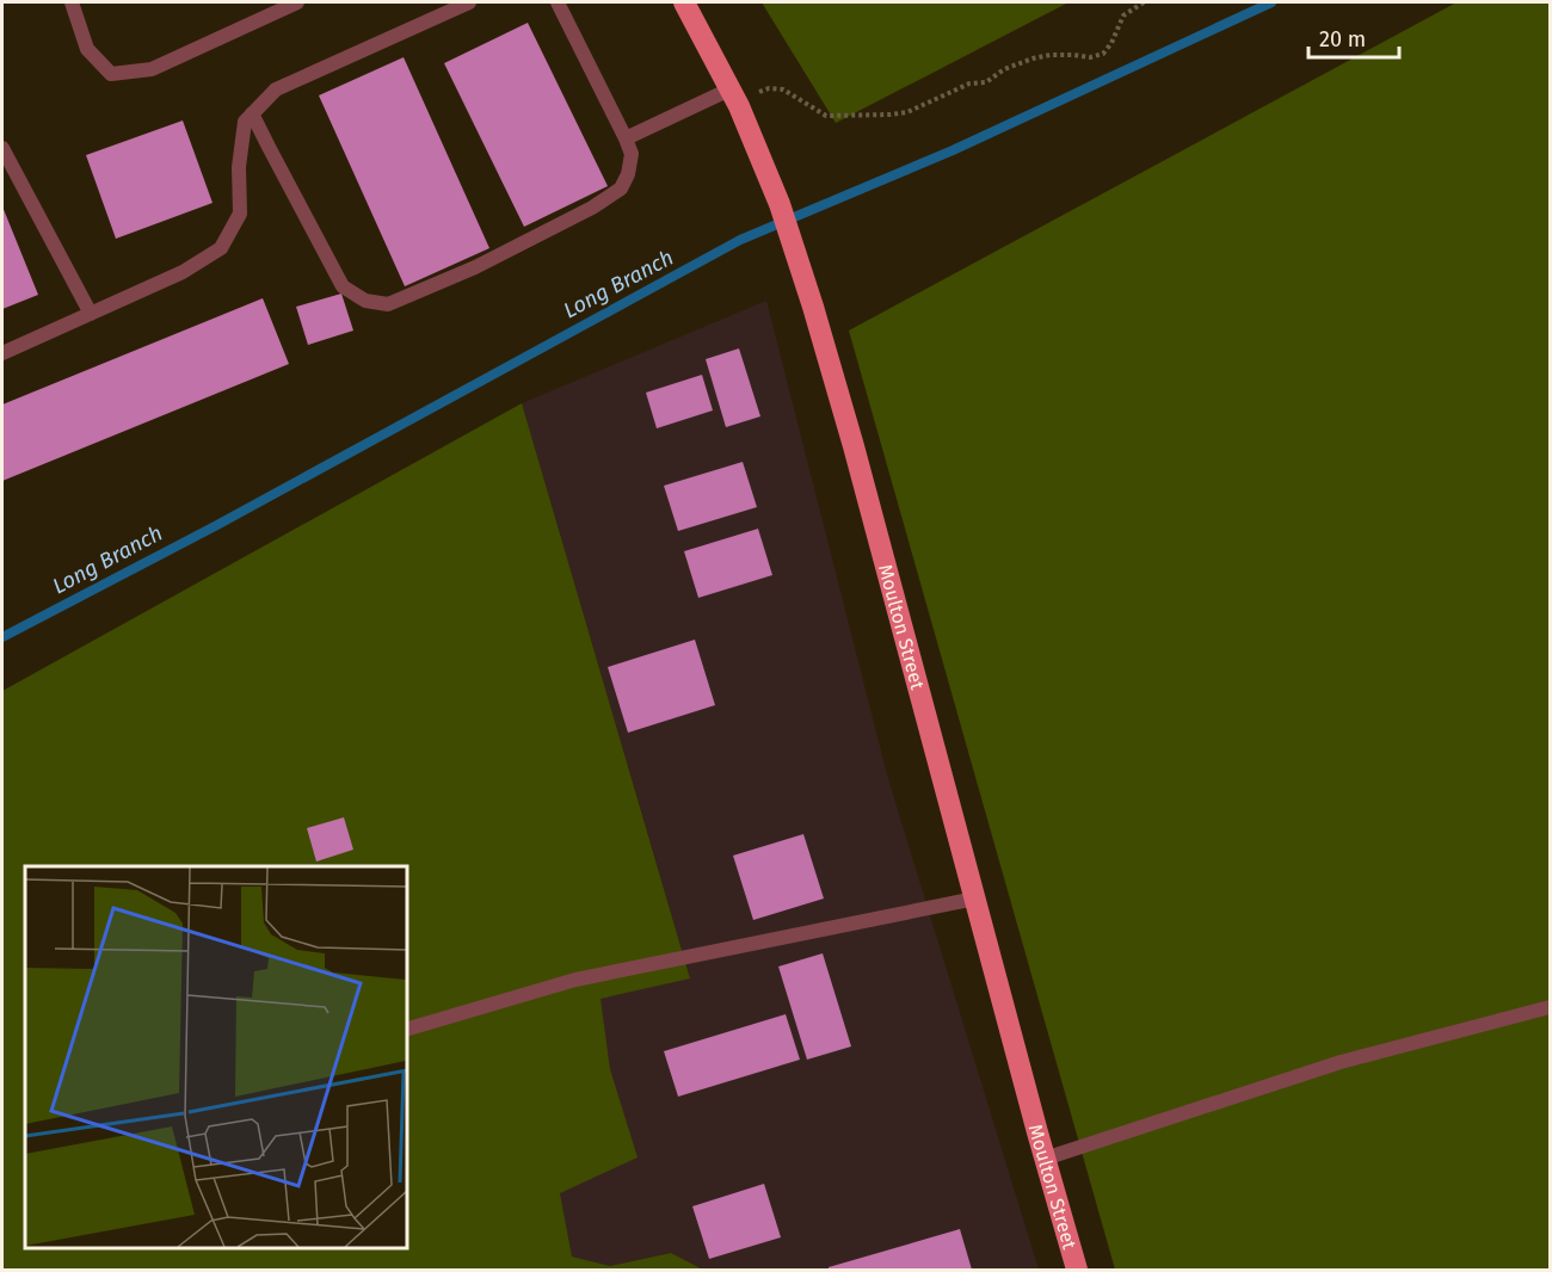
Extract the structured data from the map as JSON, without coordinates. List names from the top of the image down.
{
  "streets": {
    "main road": ["Moulton Street"]
  },
  "water": ["Long Branch"],
  "scale_bar": "20 m"
}
